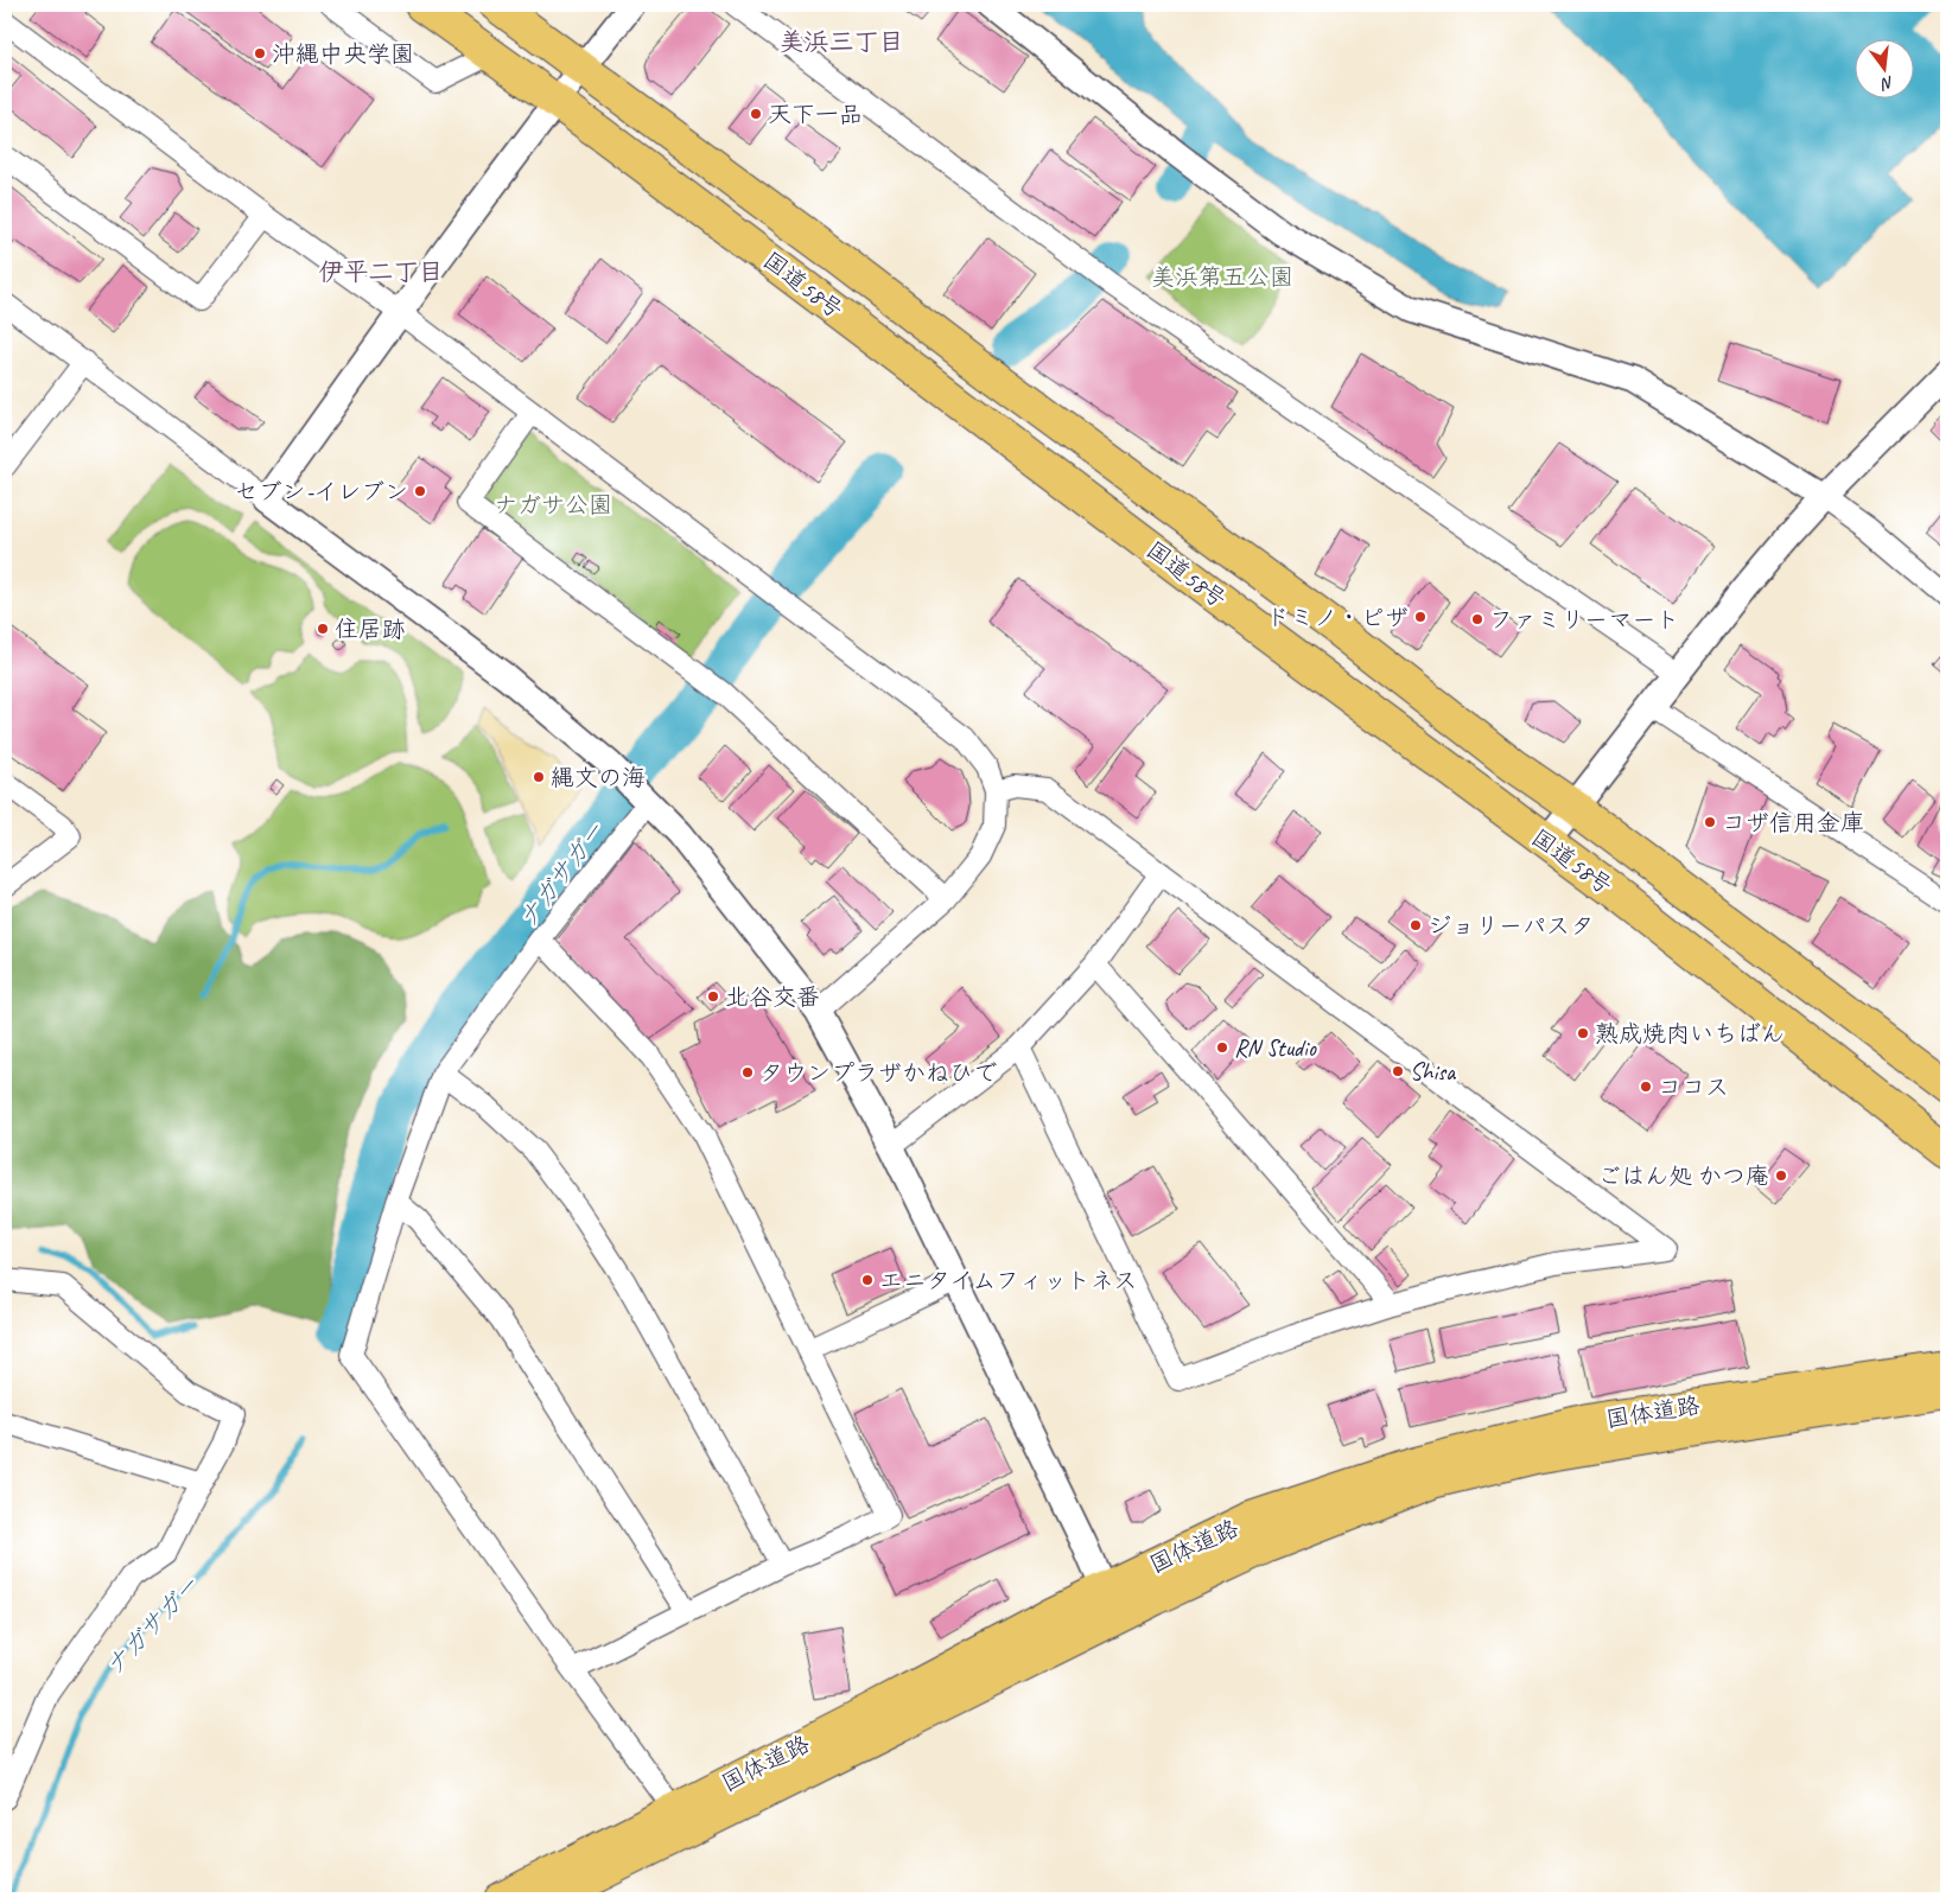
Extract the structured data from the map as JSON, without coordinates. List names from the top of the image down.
{
  "streets": {
    "main road": ["国道58号", "国体道路"]
  },
  "districts": ["美浜三丁目", "伊平二丁目"],
  "water": ["ナガサガー"],
  "parks": ["美浜第五公園", "ナガサ公園"],
  "places": [
    "沖縄中央学園",
    "天下一品",
    "セブン-イレブン",
    "ドミノ・ピザ",
    "ファミリーマート",
    "住居跡",
    "縄文の海",
    "コザ信用金庫",
    "ジョリーパスタ",
    "北谷交番",
    "熟成焼肉いちばん",
    "RN Studio",
    "Shisa",
    "タウンプラザかねひで",
    "ココス",
    "ごはん処 かつ庵",
    "エニタイムフィットネス"
  ],
  "north": "bottom"
}
